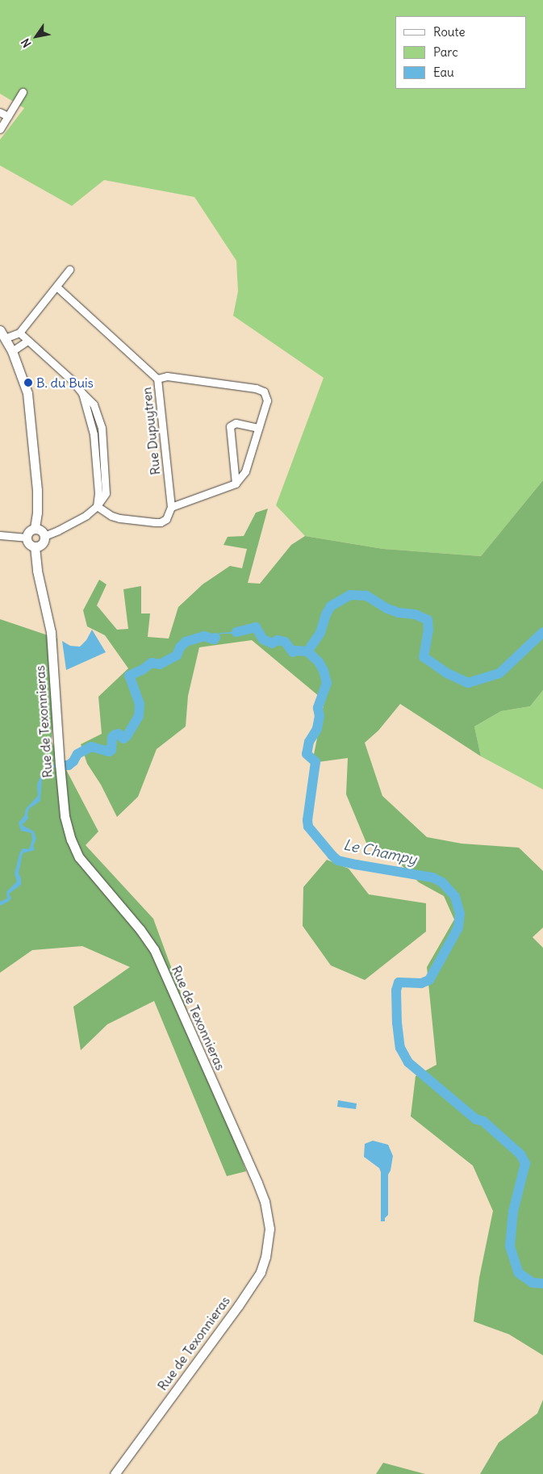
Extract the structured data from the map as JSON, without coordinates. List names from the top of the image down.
{
  "streets": {
    "main road": ["Rue de Texonnieras"],
    "street": ["Rue Dupuytren"]
  },
  "water": ["Le Champy"],
  "places": ["B. du Buis"],
  "legend": ["Route", "Parc", "Eau"],
  "north": "bottom left"
}
